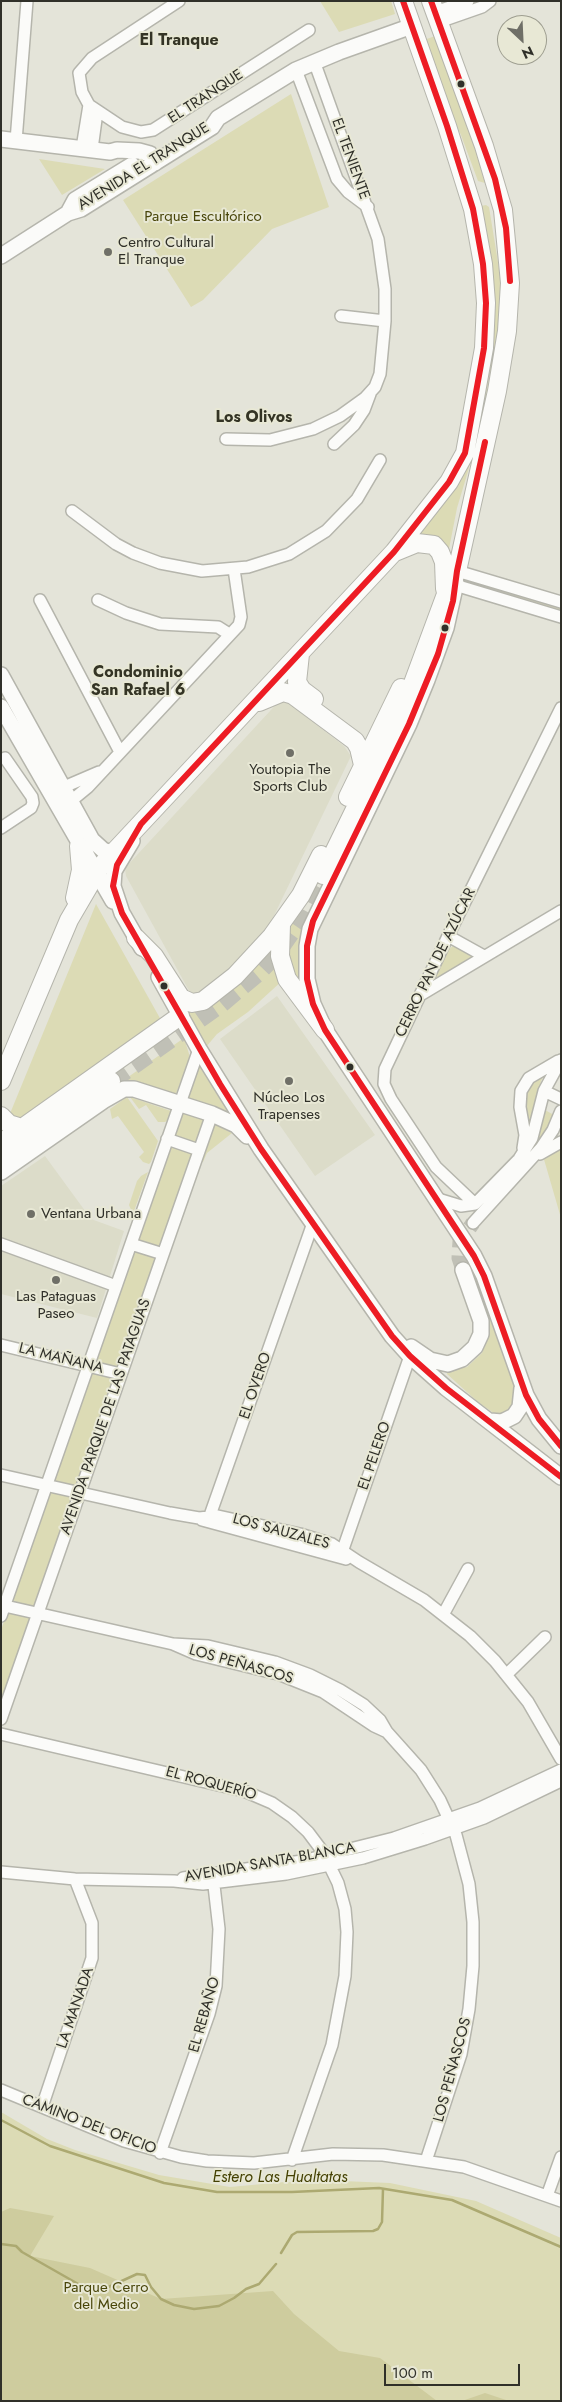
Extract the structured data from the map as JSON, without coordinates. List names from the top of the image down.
{
  "streets": {
    "main road": ["AVENIDA EL TRANQUE"],
    "street": [
      "EL TRANQUE",
      "EL TENIENTE",
      "CERRO PAN DE AZÚCAR",
      "LA MAÑANA",
      "EL OVERO",
      "AVENIDA PARQUE DE LAS PATAGUAS",
      "EL PELERO",
      "LOS SAUZALES",
      "LOS PEÑASCOS",
      "EL ROQUERÍO",
      "AVENIDA SANTA BLANCA",
      "LA MANADA",
      "EL REBAÑO",
      "CAMINO DEL OFICIO"
    ]
  },
  "crossings": [
    ["EL TENIENTE", "AVENIDA EL TRANQUE"],
    ["LA MAÑANA", "AVENIDA PARQUE DE LAS PATAGUAS"],
    ["EL OVERO", "LOS SAUZALES"],
    ["AVENIDA PARQUE DE LAS PATAGUAS", "LOS SAUZALES"],
    ["AVENIDA PARQUE DE LAS PATAGUAS", "LOS PEÑASCOS"],
    ["EL PELERO", "LOS SAUZALES"],
    ["LOS PEÑASCOS", "AVENIDA SANTA BLANCA"],
    ["LOS PEÑASCOS", "CAMINO DEL OFICIO"],
    ["EL ROQUERÍO", "AVENIDA SANTA BLANCA"],
    ["EL ROQUERÍO", "CAMINO DEL OFICIO"],
    ["AVENIDA SANTA BLANCA", "LA MANADA"],
    ["AVENIDA SANTA BLANCA", "EL REBAÑO"],
    ["LA MANADA", "CAMINO DEL OFICIO"],
    ["EL REBAÑO", "CAMINO DEL OFICIO"]
  ],
  "districts": ["El Tranque", "Los Olivos", "Condominio San Rafael 6"],
  "water": ["Estero Las Hualtatas"],
  "parks": ["Parque Escultórico", "Parque Cerro del Medio"],
  "places": [
    "Centro Cultural El Tranque",
    "Youtopia The Sports Club",
    "Núcleo Los Trapenses",
    "Ventana Urbana",
    "Las Pataguas Paseo"
  ],
  "scale_bar": "100 m",
  "north": "bottom right"
}
